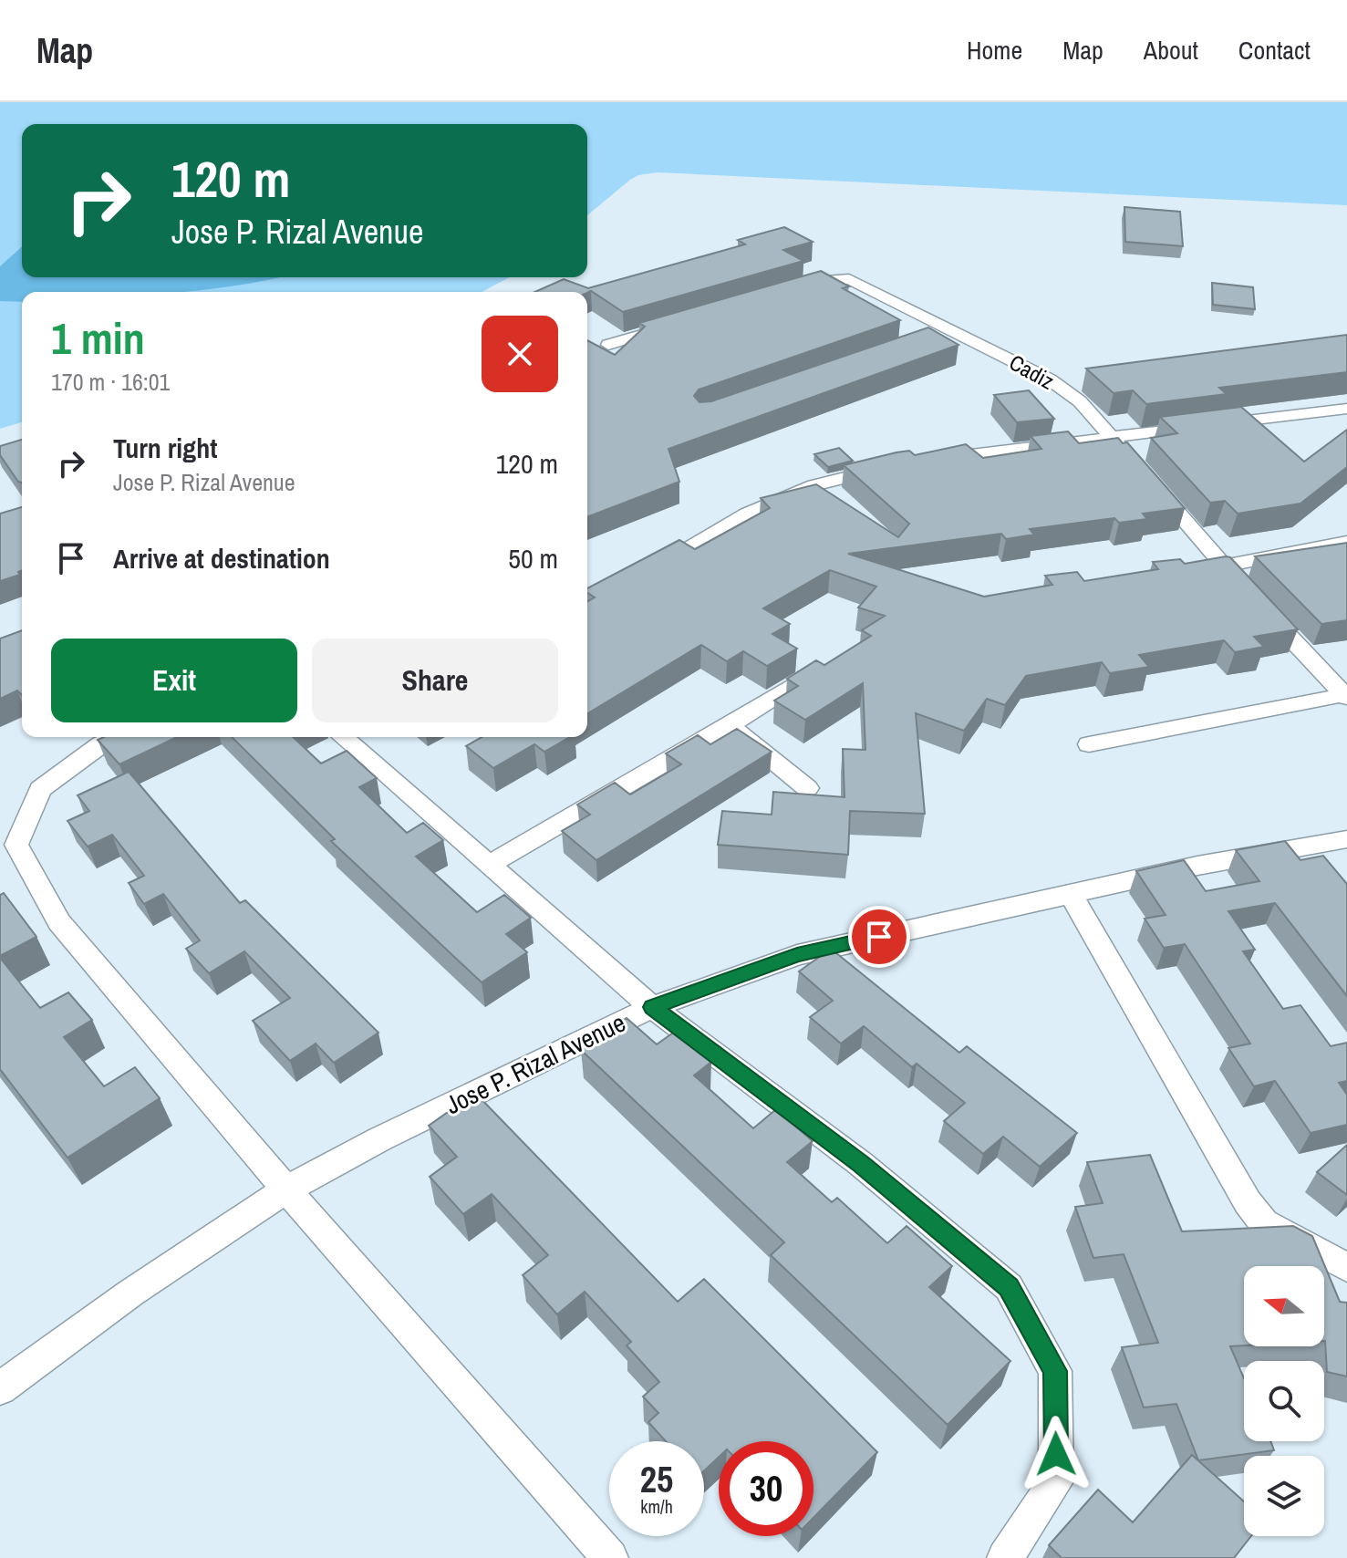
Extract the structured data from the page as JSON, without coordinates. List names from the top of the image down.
{
  "streets": {
    "street": ["Cadiz", "Jose P. Rizal Avenue"]
  },
  "north": "left",
  "page": {
    "header": "Map",
    "nav": [
      "Home",
      "Map",
      "About",
      "Contact"
    ],
    "turn": ["120 m", "Jose P. Rizal Avenue"],
    "heading": ["1 min", "170 m · 16:01"],
    "list": [
      {
        "name": "Turn right",
        "note": "Jose P. Rizal Avenue",
        "value": "120 m"
      },
      {
        "name": "Arrive at destination",
        "value": "50 m"
      }
    ],
    "buttons": ["Exit", "Share"],
    "speed": "25 km/h",
    "limit": "30"
  }
}
